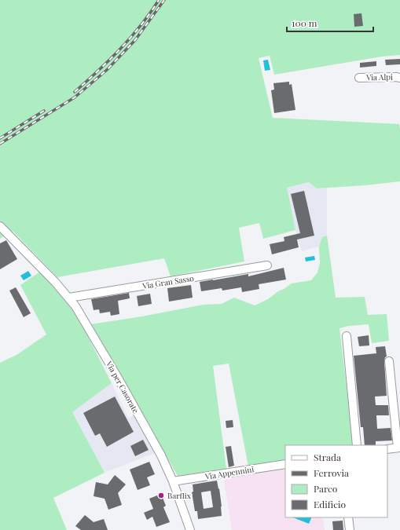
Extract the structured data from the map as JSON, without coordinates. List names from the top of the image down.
{
  "streets": {
    "street": [
      "Via Alpi",
      "Via Gran Sasso",
      "Via per Casorate",
      "Via Appennini"
    ]
  },
  "crossings": [
    ["Via Gran Sasso", "Via per Casorate"],
    ["Via per Casorate", "Via Appennini"]
  ],
  "places": ["Barflix"],
  "legend": [
    "Strada",
    "Ferrovia",
    "Parco",
    "Edificio"
  ],
  "scale_bar": "100 m"
}
